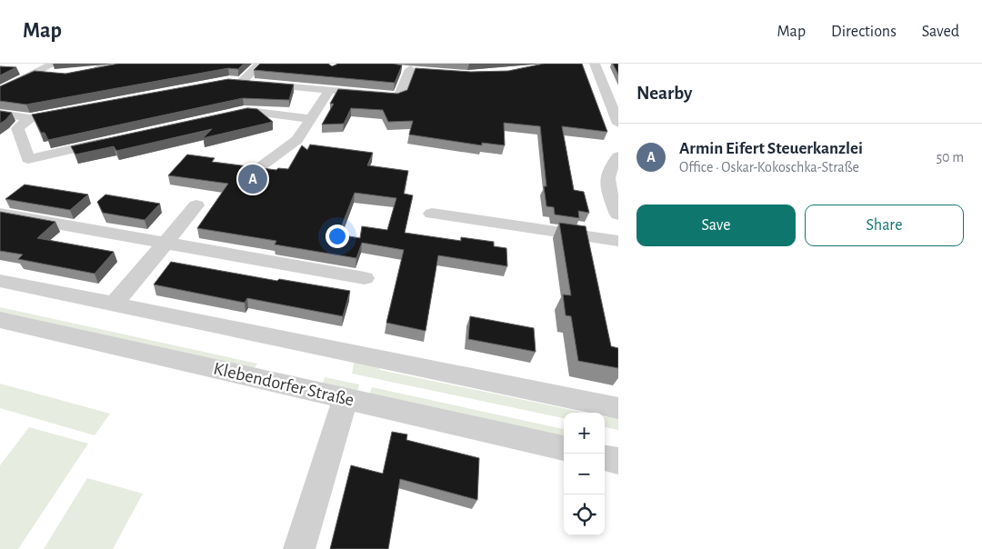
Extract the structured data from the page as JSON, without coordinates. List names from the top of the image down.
{
  "streets": {
    "street": ["Klebendorfer Straße"]
  },
  "page": {
    "header": "Map",
    "nav": ["Map", "Directions", "Saved"],
    "heading": "Nearby",
    "list": [
      {
        "mark": "A",
        "name": "Armin Eifert Steuerkanzlei",
        "note": "Office · Oskar-Kokoschka-Straße",
        "value": "50 m"
      }
    ],
    "pins": "A",
    "buttons": ["Save", "Share"],
    "map_buttons": ["+", "−"]
  }
}
